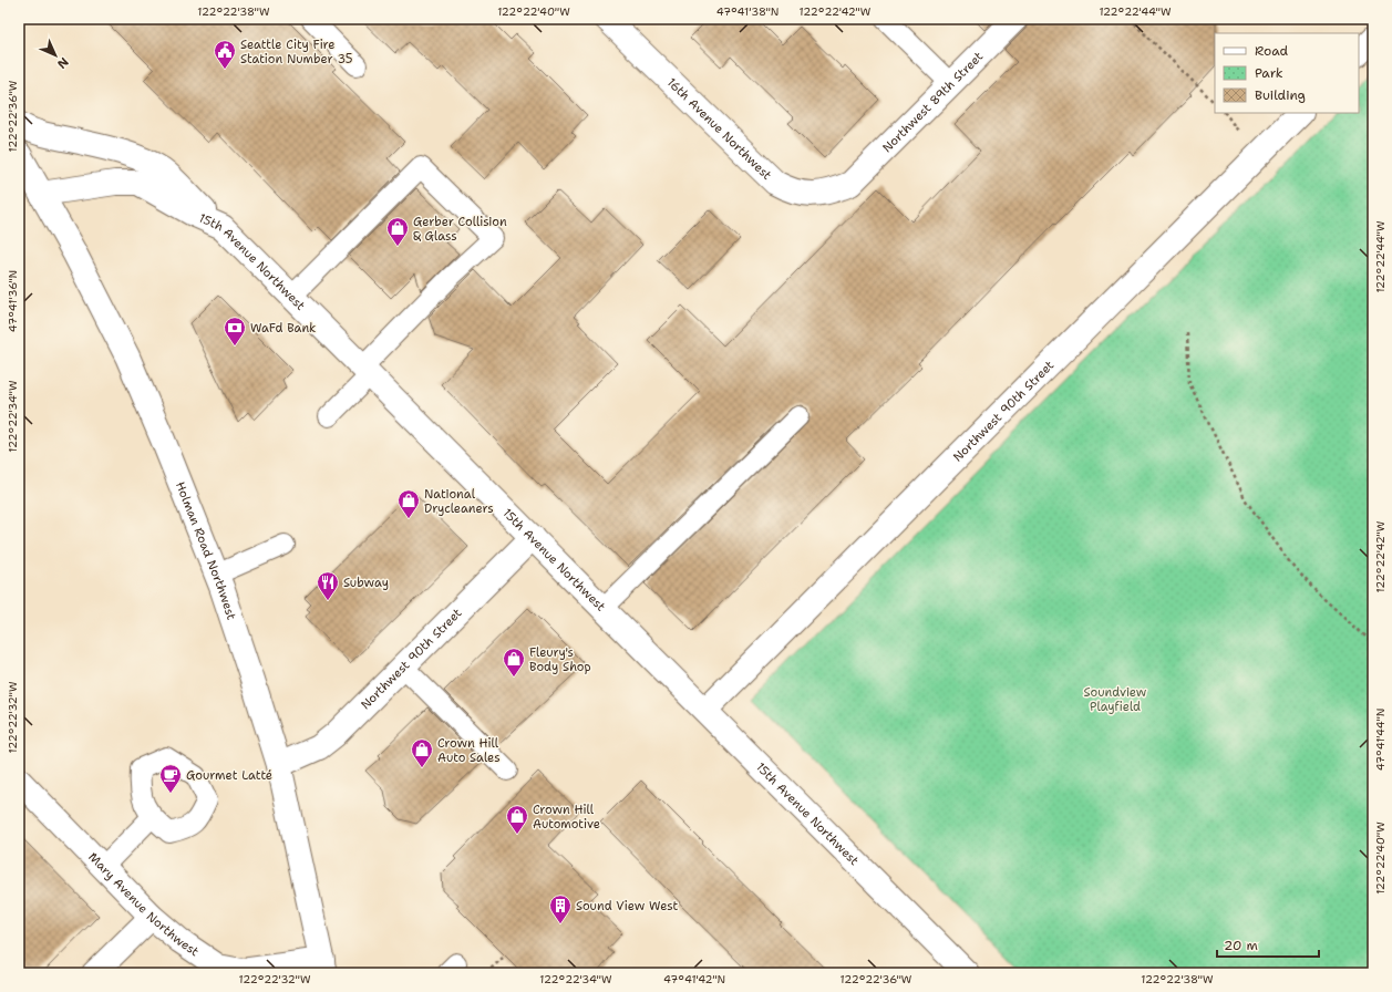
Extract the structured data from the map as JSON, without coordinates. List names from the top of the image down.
{
  "streets": {
    "main road": [
      "Northwest 89th Street",
      "16th Avenue Northwest",
      "15th Avenue Northwest",
      "Northwest 90th Street",
      "Holman Road Northwest",
      "Mary Avenue Northwest"
    ]
  },
  "crossings": [
    ["Northwest 89th Street", "16th Avenue Northwest"],
    ["15th Avenue Northwest", "Northwest 90th Street"],
    ["15th Avenue Northwest", "Holman Road Northwest"],
    ["Northwest 90th Street", "Holman Road Northwest"],
    ["Holman Road Northwest", "Mary Avenue Northwest"]
  ],
  "parks": ["Soundview Playfield"],
  "places": {
    "public building": ["Seattle City Fire Station Number 35"],
    "shop": [
      "Gerber Collision & Glass",
      "National Drycleaners",
      "Fleury's Body Shop",
      "Crown Hill Auto Sales",
      "Crown Hill Automotive"
    ],
    "bank": ["WaFd Bank"],
    "restaurant": ["Subway"],
    "cafe": ["Gourmet Latté"],
    "building": ["Sound View West"]
  },
  "legend": ["Road", "Park", "Building"],
  "scale_bar": "20 m",
  "north": "bottom right",
  "coordinates": [
    "122°22'38\"W",
    "122°22'40\"W",
    "47°41'38\"N",
    "122°22'42\"W",
    "122°22'44\"W",
    "122°22'36\"W",
    "47°41'36\"N",
    "122°22'34\"W",
    "122°22'32\"W",
    "47°41'44\"N",
    "47°41'42\"N"
  ]
}
